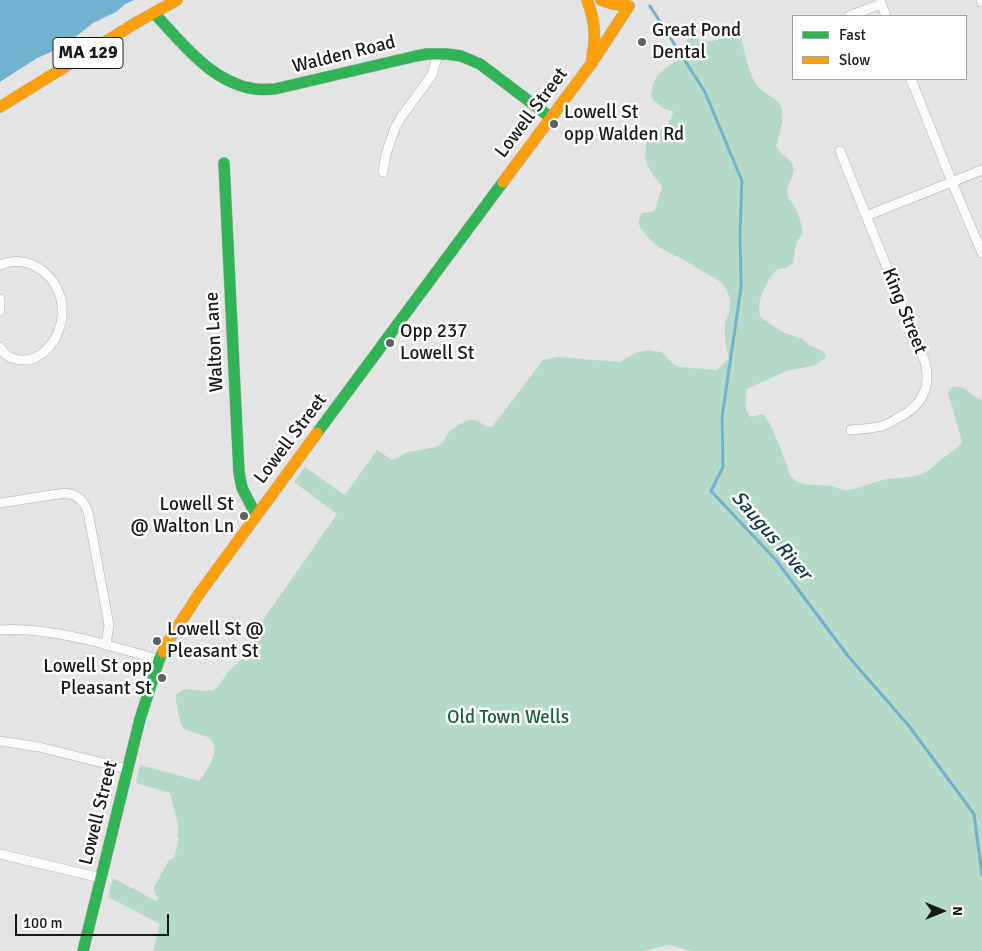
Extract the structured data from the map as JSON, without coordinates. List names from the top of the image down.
{
  "streets": {
    "main road": [
      "MA 129",
      "Walden Road",
      "Lowell Street",
      "Walton Lane"
    ],
    "street": ["King Street"]
  },
  "crossings": [
    ["MA 129", "Walden Road"],
    ["Walden Road", "Lowell Street"],
    ["Lowell Street", "Walton Lane"]
  ],
  "water": ["Saugus River"],
  "parks": ["Old Town Wells"],
  "places": [
    "Great Pond Dental",
    "Lowell St opp Walden Rd",
    "Opp 237 Lowell St",
    "Lowell St @ Walton Ln",
    "Lowell St @ Pleasant St",
    "Lowell St opp Pleasant St"
  ],
  "legend": ["Fast", "Slow"],
  "scale_bar": "100 m",
  "north": "right"
}
